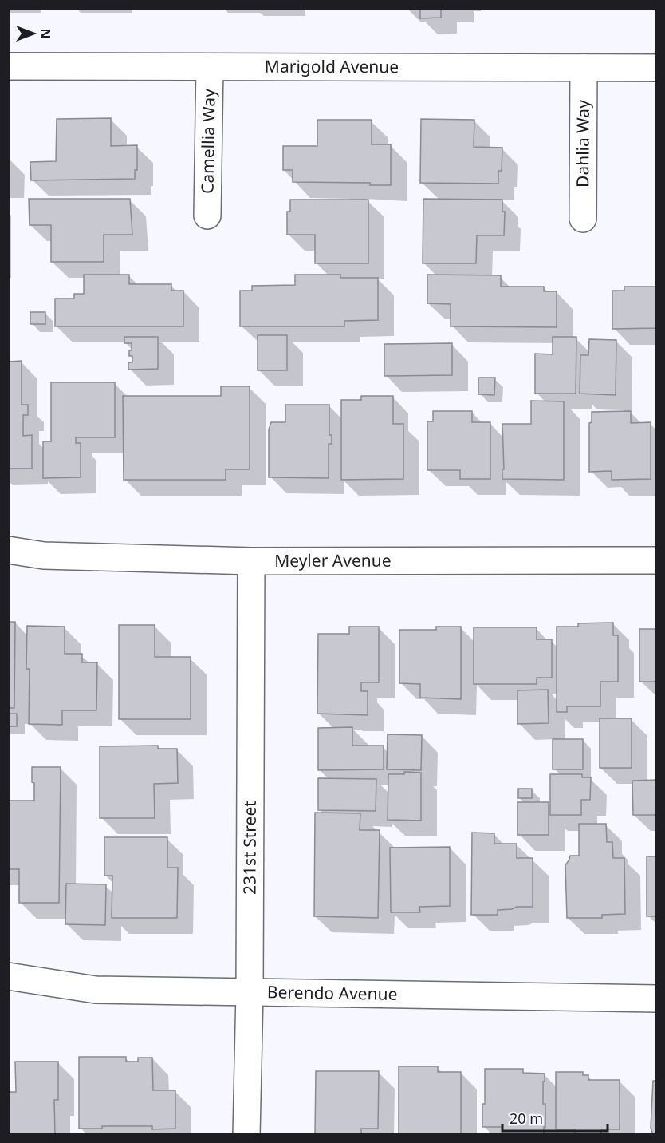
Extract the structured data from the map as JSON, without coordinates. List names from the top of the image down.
{
  "streets": {
    "street": [
      "Marigold Avenue",
      "Camellia Way",
      "Dahlia Way",
      "Meyler Avenue",
      "231st Street",
      "Berendo Avenue"
    ]
  },
  "crossings": [
    ["Marigold Avenue", "Camellia Way"],
    ["Marigold Avenue", "Dahlia Way"],
    ["Meyler Avenue", "231st Street"],
    ["231st Street", "Berendo Avenue"]
  ],
  "scale_bar": "20 m",
  "north": "right"
}
